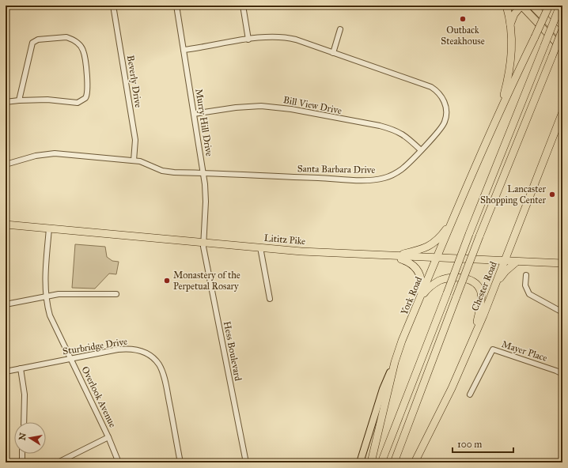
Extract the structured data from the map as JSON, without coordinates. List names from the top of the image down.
{
  "streets": {
    "highway": ["Lititz Pike", "Chester Road", "York Road"],
    "street": [
      "Beverly Drive",
      "Bill View Drive",
      "Murry Hill Drive",
      "Santa Barbara Drive",
      "Sturbridge Drive",
      "Hess Boulevard",
      "Mayer Place",
      "Overlook Avenue"
    ]
  },
  "crossings": [
    ["Beverly Drive", "Santa Barbara Drive"],
    ["Bill View Drive", "Murry Hill Drive"],
    ["Bill View Drive", "Santa Barbara Drive"],
    ["Murry Hill Drive", "Santa Barbara Drive"],
    ["Murry Hill Drive", "Lititz Pike"],
    ["Murry Hill Drive", "Hess Boulevard"],
    ["Lititz Pike", "Chester Road"],
    ["Lititz Pike", "York Road"],
    ["Lititz Pike", "Hess Boulevard"],
    ["Lititz Pike", "Overlook Avenue"],
    ["Sturbridge Drive", "Overlook Avenue"]
  ],
  "places": ["Outback Steakhouse", "Lancaster Shopping Center", "Monastery of the Perpetual Rosary"],
  "scale_bar": "100 m",
  "north": "left"
}
